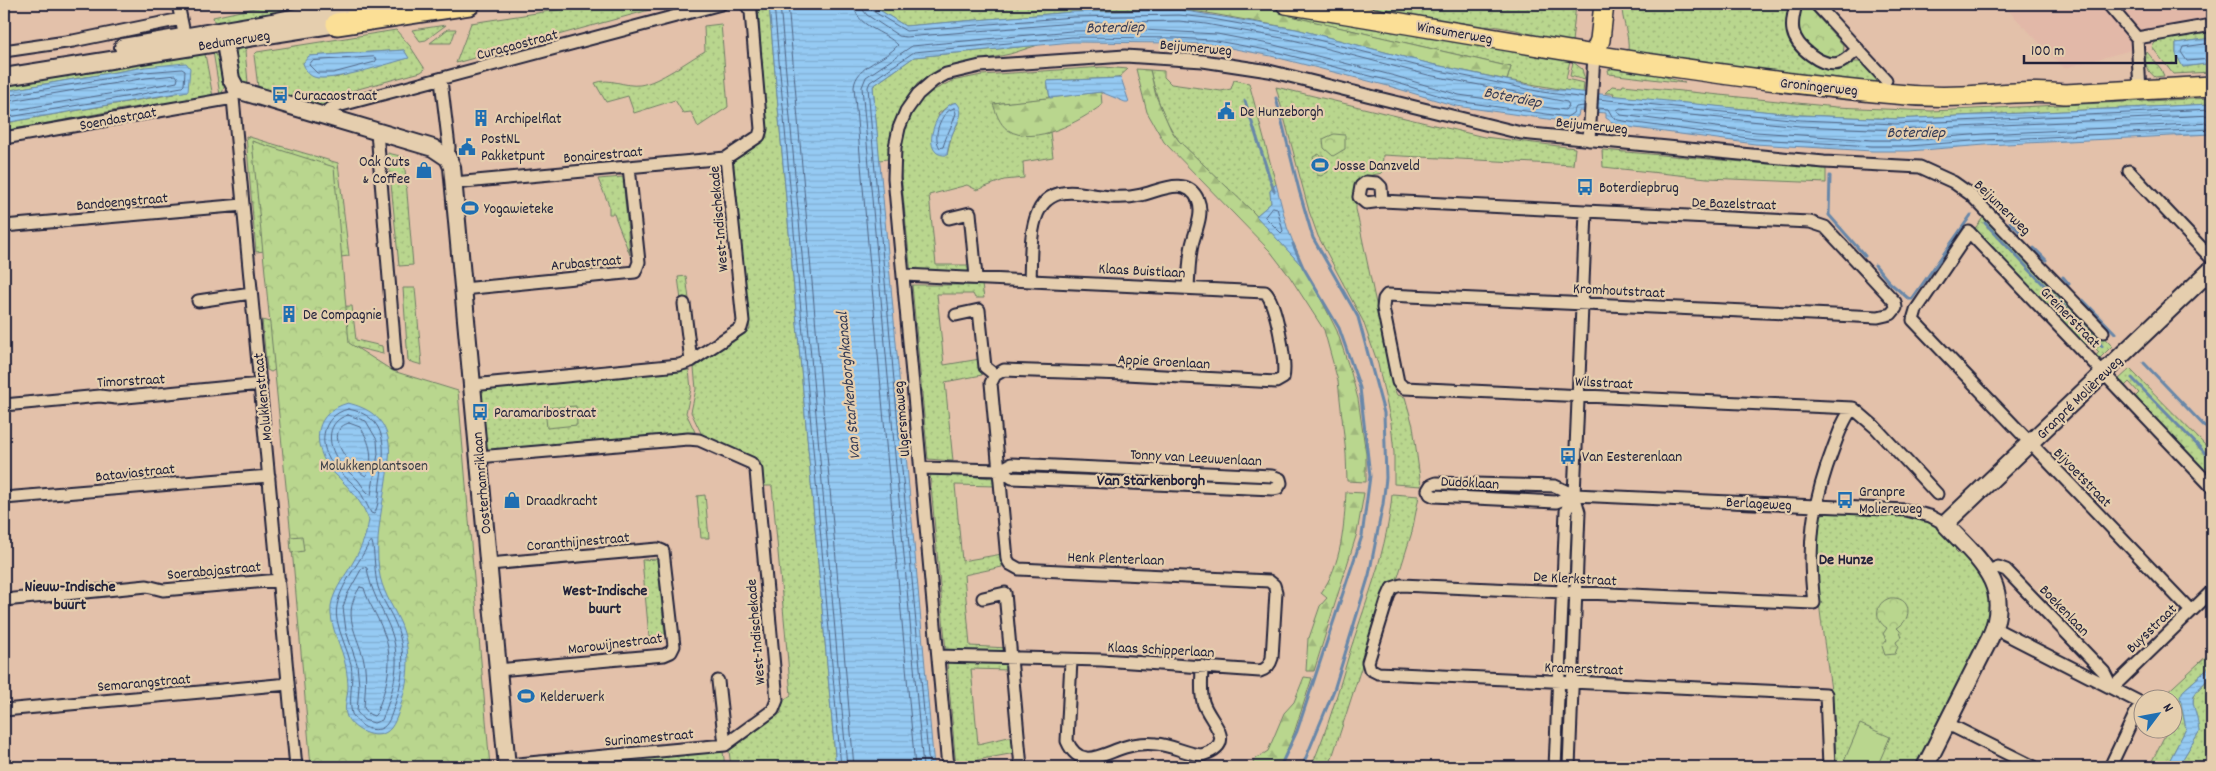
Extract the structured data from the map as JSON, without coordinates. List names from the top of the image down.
{
  "streets": {
    "main road": ["Winsumerweg", "Groningerweg"],
    "street": [
      "Bedumerweg",
      "Curaçaostraat",
      "Beijumerweg",
      "Soendastraat",
      "Bonairestraat",
      "Bandoengstraat",
      "De Bazelstraat",
      "West-Indischekade",
      "Arubastraat",
      "Klaas Buistlaan",
      "Kromhoutstraat",
      "Greinerstraat",
      "Appie Groenlaan",
      "Timorstraat",
      "Wilsstraat",
      "Molukkenstraat",
      "Granpré Molièreweg",
      "Ulgersmaweg",
      "Tonny van Leeuwenlaan",
      "Bataviastraat",
      "Bijvoetstraat",
      "Dudoklaan",
      "Oosterhamriklaan",
      "Berlageweg",
      "Coranthijnestraat",
      "Henk Plenterlaan",
      "Soerabajastraat",
      "De Klerkstraat",
      "Boekenlaan",
      "Buysstraat",
      "Marowijnestraat",
      "Klaas Schipperlaan",
      "Kramerstraat",
      "Semarangstraat",
      "Surinamestraat"
    ]
  },
  "crossings": [
    ["Winsumerweg", "Groningerweg"],
    ["Bedumerweg", "Molukkenstraat"],
    ["Curaçaostraat", "Soendastraat"],
    ["Curaçaostraat", "Oosterhamriklaan"],
    ["Beijumerweg", "Ulgersmaweg"],
    ["Soendastraat", "Molukkenstraat"],
    ["Soendastraat", "Oosterhamriklaan"],
    ["Bonairestraat", "West-Indischekade"],
    ["Bonairestraat", "Arubastraat"],
    ["Bonairestraat", "Oosterhamriklaan"],
    ["Bandoengstraat", "Molukkenstraat"],
    ["De Bazelstraat", "Kromhoutstraat"],
    ["West-Indischekade", "Oosterhamriklaan"],
    ["West-Indischekade", "Surinamestraat"],
    ["Arubastraat", "Oosterhamriklaan"],
    ["Klaas Buistlaan", "Appie Groenlaan"],
    ["Klaas Buistlaan", "Ulgersmaweg"],
    ["Kromhoutstraat", "Wilsstraat"],
    ["Greinerstraat", "Granpré Molièreweg"],
    ["Greinerstraat", "Bijvoetstraat"],
    ["Timorstraat", "Molukkenstraat"],
    ["Molukkenstraat", "Bataviastraat"],
    ["Molukkenstraat", "Soerabajastraat"],
    ["Molukkenstraat", "Semarangstraat"],
    ["Granpré Molièreweg", "Bijvoetstraat"],
    ["Granpré Molièreweg", "Berlageweg"],
    ["Ulgersmaweg", "Tonny van Leeuwenlaan"],
    ["Ulgersmaweg", "Klaas Schipperlaan"],
    ["Tonny van Leeuwenlaan", "Henk Plenterlaan"],
    ["Bijvoetstraat", "Buysstraat"],
    ["Dudoklaan", "Berlageweg"],
    ["Oosterhamriklaan", "Coranthijnestraat"],
    ["Oosterhamriklaan", "Marowijnestraat"],
    ["Oosterhamriklaan", "Surinamestraat"],
    ["Berlageweg", "De Klerkstraat"],
    ["Berlageweg", "Boekenlaan"],
    ["Coranthijnestraat", "Marowijnestraat"],
    ["Henk Plenterlaan", "Klaas Schipperlaan"],
    ["De Klerkstraat", "Kramerstraat"],
    ["Boekenlaan", "Buysstraat"]
  ],
  "districts": [
    "Van Starkenborgh",
    "De Hunze",
    "Nieuw-Indische buurt",
    "West-Indische buurt"
  ],
  "water": ["Boterdiep", "Van Starkenborghkanaal"],
  "parks": ["Molukkenplantsoen"],
  "places": {
    "bus stop": [
      "Curacaostraat",
      "Boterdiepbrug",
      "Paramaribostraat",
      "Van Eesterenlaan",
      "Granpre Moliereweg"
    ],
    "public building": ["De Hunzeborgh", "PostNL Pakketpunt"],
    "building": ["Archipelflat", "De Compagnie"],
    "sports": ["Josse Danzveld", "Yogawieteke", "Kelderwerk"],
    "shop": ["Oak Cuts & Coffee", "Draadkracht"]
  },
  "scale_bar": "100 m",
  "north": "top right"
}
